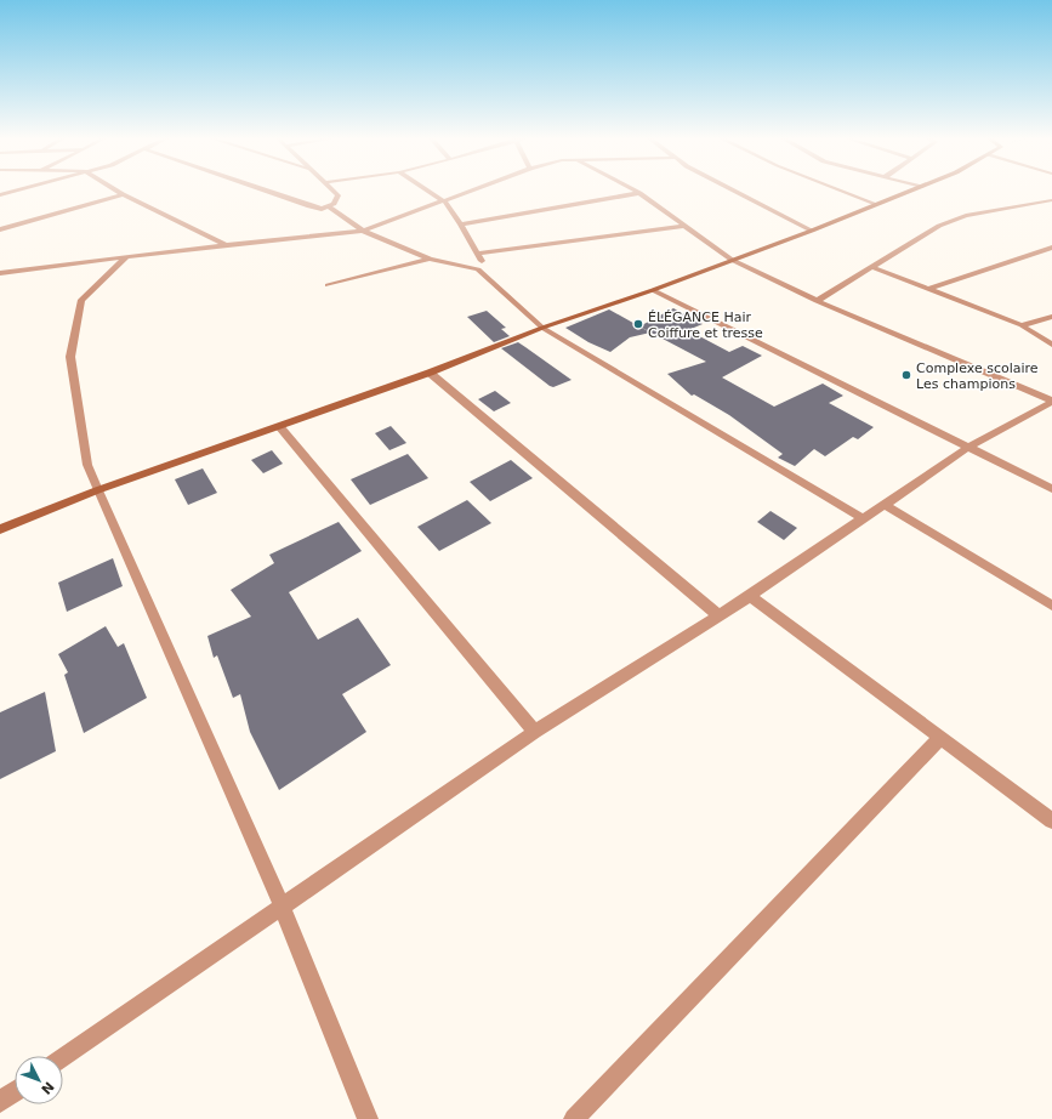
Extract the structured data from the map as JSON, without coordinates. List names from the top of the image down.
{
  "places": ["ÉLÉGANCE Hair Coiffure et tresse", "Complexe scolaire Les champions"],
  "north": "bottom right"
}
